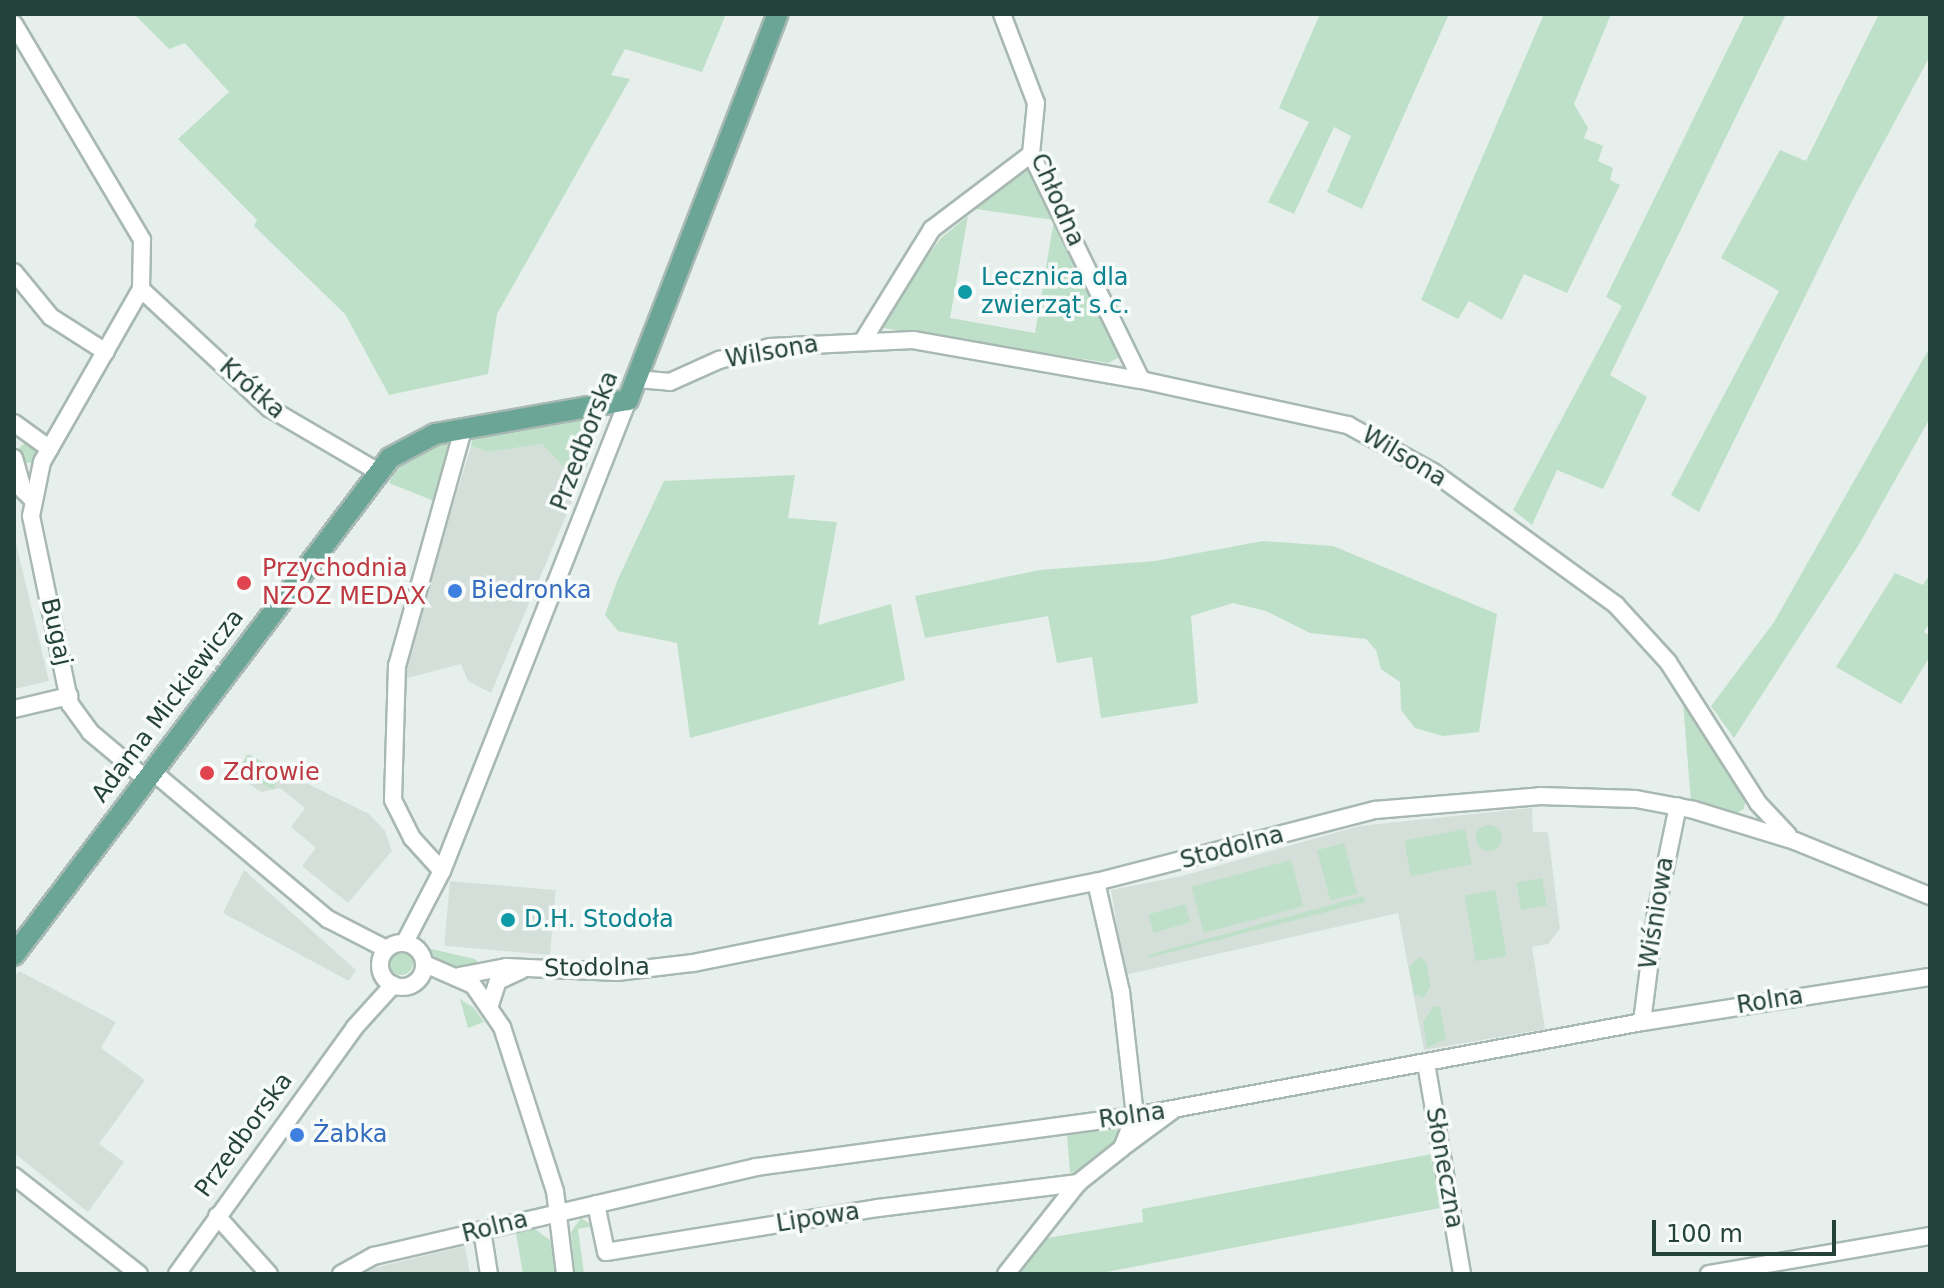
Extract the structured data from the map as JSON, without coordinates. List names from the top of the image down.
{
  "streets": {
    "main road": ["Przedborska", "Adama Mickiewicza"],
    "street": [
      "Chłodna",
      "Wilsona",
      "Krótka",
      "Bugaj",
      "Stodolna",
      "Wiśniowa",
      "Rolna",
      "Słoneczna",
      "Lipowa"
    ]
  },
  "crossings": [
    ["Chłodna", "Wilsona"],
    ["Wilsona", "Przedborska"],
    ["Wilsona", "Stodolna"],
    ["Krótka", "Adama Mickiewicza"],
    ["Przedborska", "Bugaj"],
    ["Przedborska", "Adama Mickiewicza"],
    ["Bugaj", "Adama Mickiewicza"],
    ["Stodolna", "Wiśniowa"],
    ["Wiśniowa", "Rolna"],
    ["Rolna", "Słoneczna"],
    ["Rolna", "Lipowa"]
  ],
  "places": [
    "Lecznica dla zwierząt s.c.",
    "Przychodnia NZOZ MEDAX",
    "Biedronka",
    "Zdrowie",
    "D.H. Stodoła",
    "Żabka"
  ],
  "scale_bar": "100 m"
}
